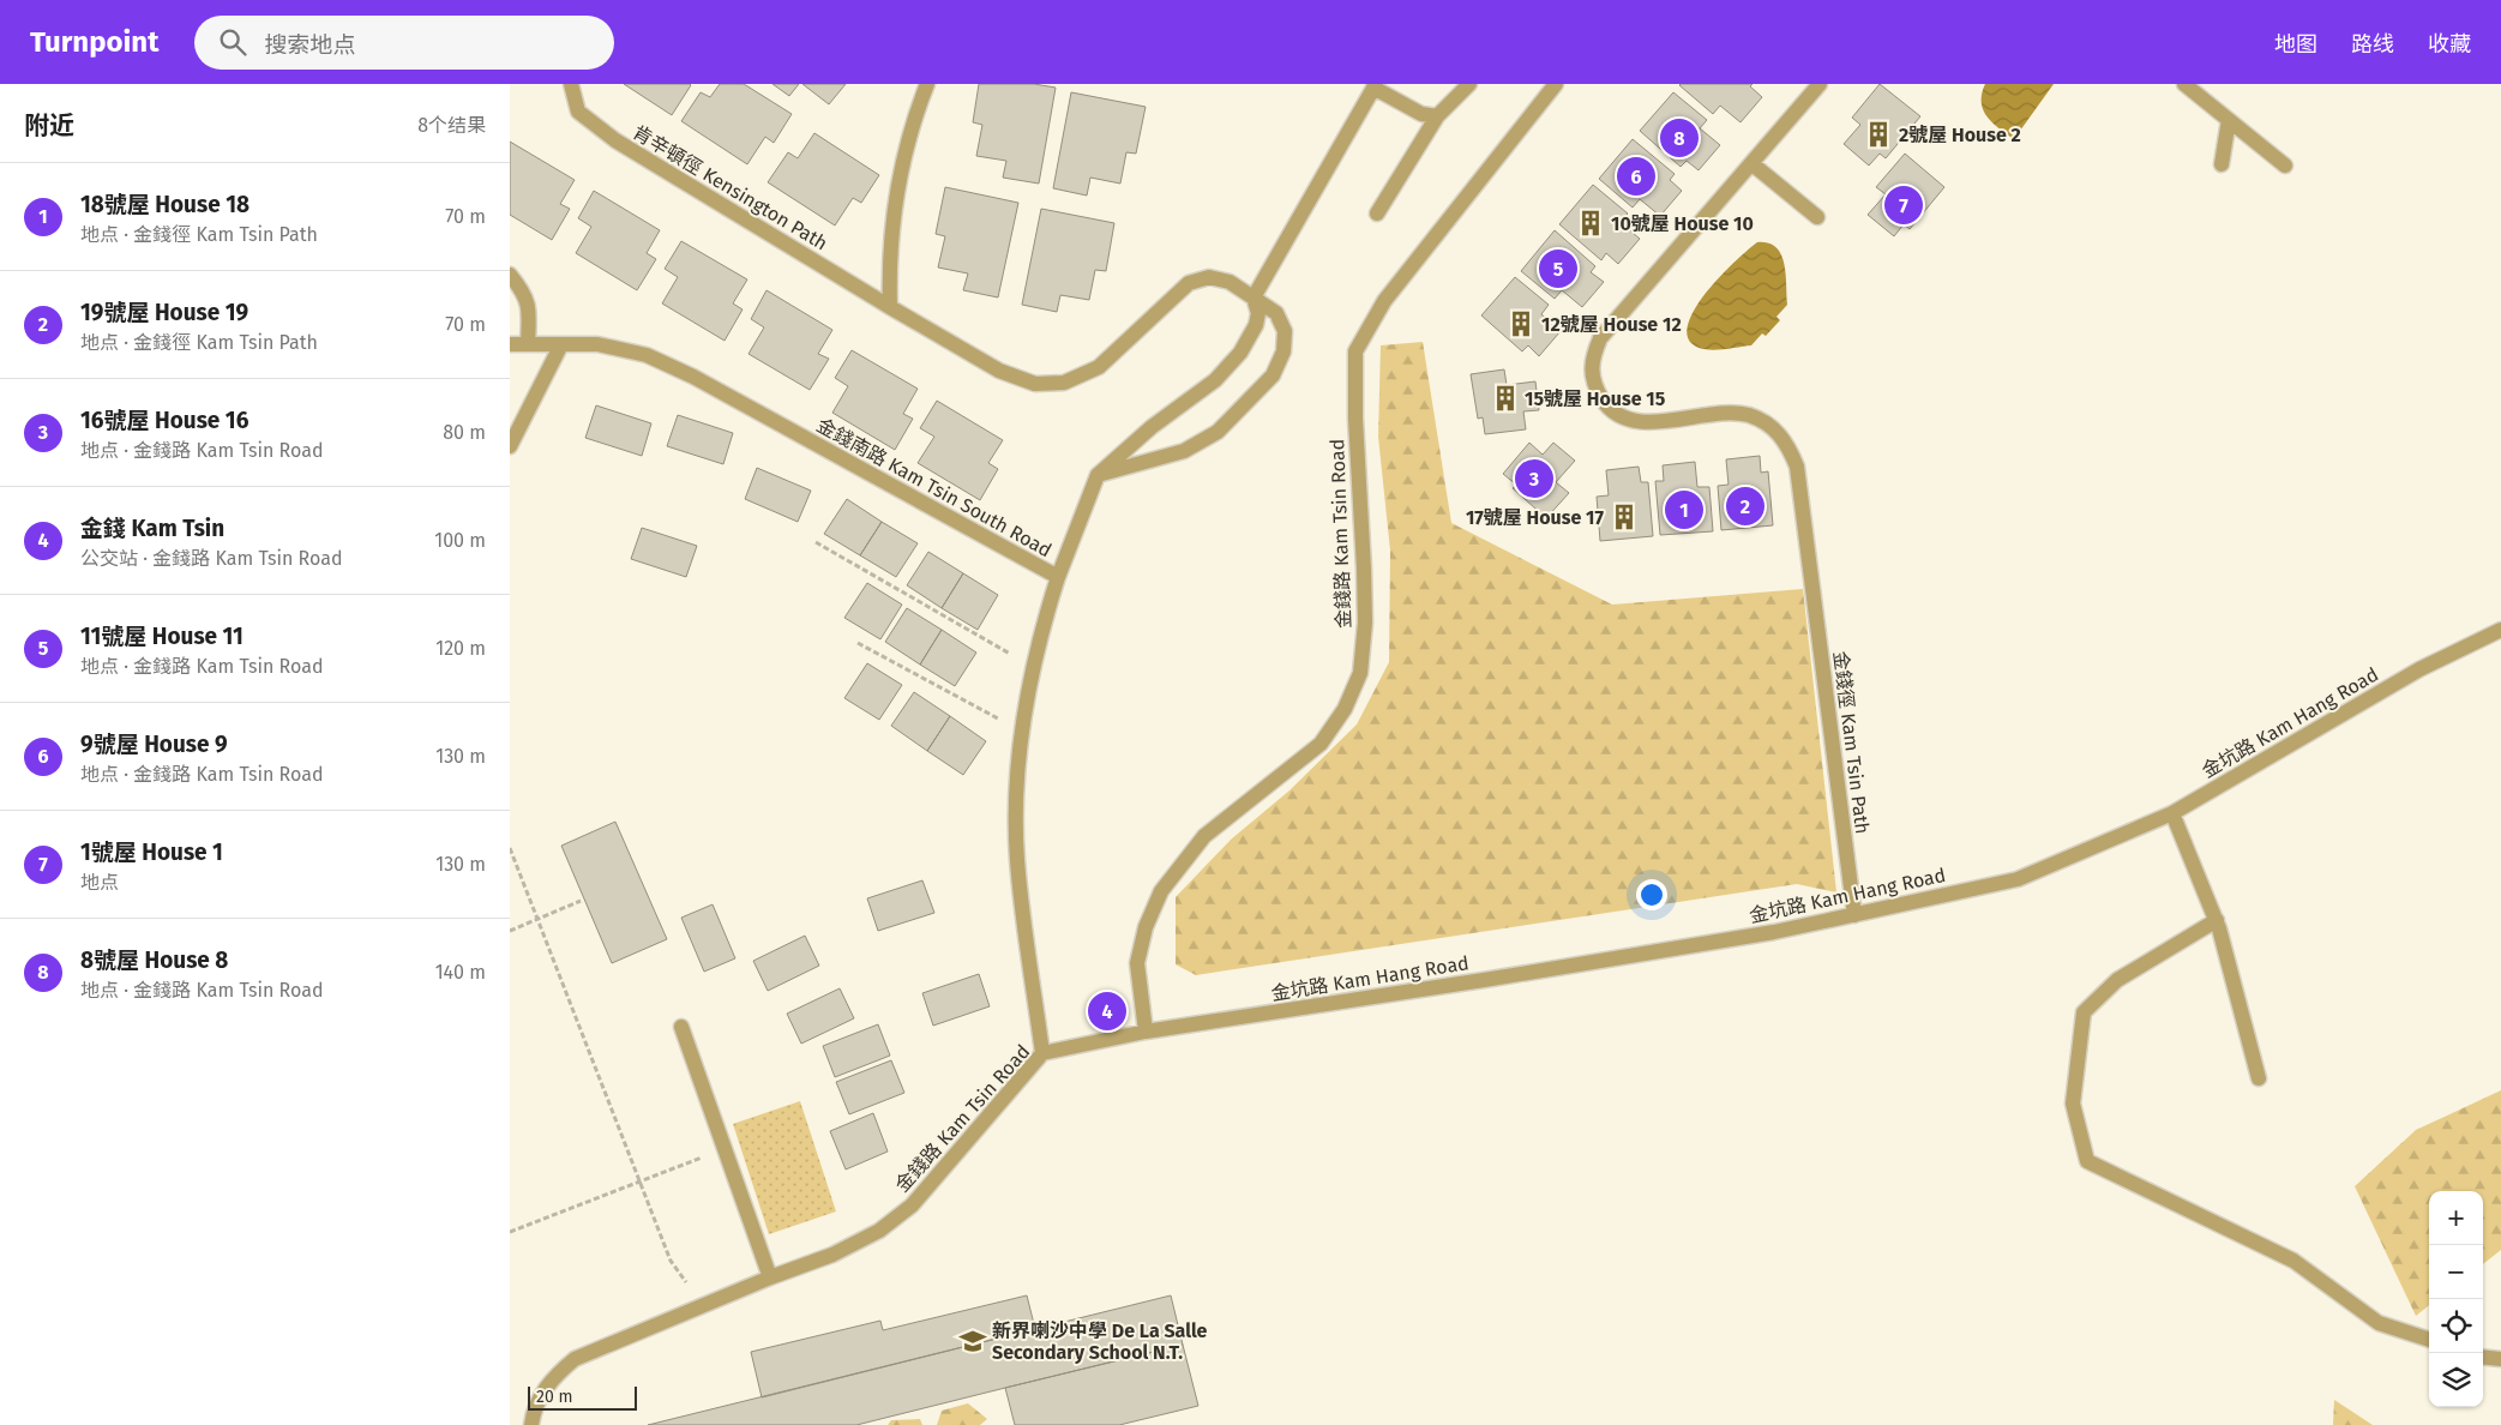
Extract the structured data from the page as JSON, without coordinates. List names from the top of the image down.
{
  "streets": {
    "street": [
      "肯辛頓徑 Kensington Path",
      "金錢南路 Kam Tsin South Road",
      "金錢路 Kam Tsin Road",
      "金坑路 Kam Hang Road",
      "金錢徑 Kam Tsin Path"
    ]
  },
  "crossings": [
    ["金錢南路 Kam Tsin South Road", "金錢路 Kam Tsin Road"],
    ["金錢路 Kam Tsin Road", "金坑路 Kam Hang Road"],
    ["金坑路 Kam Hang Road", "金錢徑 Kam Tsin Path"]
  ],
  "places": {
    "building": [
      "2號屋 House 2",
      "10號屋 House 10",
      "12號屋 House 12",
      "15號屋 House 15",
      "17號屋 House 17"
    ],
    "school or university": ["新界喇沙中學 De La Salle Secondary School N.T."]
  },
  "scale_bar": "20 m",
  "page": {
    "header": "Turnpoint",
    "search": "搜索地点",
    "nav": ["地图", "路线", "收藏"],
    "heading": ["附近", "8个结果"],
    "pins": [
      "8",
      "6",
      "7",
      "5",
      "3",
      "2",
      "1",
      "4"
    ],
    "list": [
      {
        "mark": "1",
        "name": "18號屋 House 18",
        "note": "地点 · 金錢徑 Kam Tsin Path",
        "value": "70 m"
      },
      {
        "mark": "2",
        "name": "19號屋 House 19",
        "note": "地点 · 金錢徑 Kam Tsin Path",
        "value": "70 m"
      },
      {
        "mark": "3",
        "name": "16號屋 House 16",
        "note": "地点 · 金錢路 Kam Tsin Road",
        "value": "80 m"
      },
      {
        "mark": "4",
        "name": "金錢 Kam Tsin",
        "note": "公交站 · 金錢路 Kam Tsin Road",
        "value": "100 m"
      },
      {
        "mark": "5",
        "name": "11號屋 House 11",
        "note": "地点 · 金錢路 Kam Tsin Road",
        "value": "120 m"
      },
      {
        "mark": "6",
        "name": "9號屋 House 9",
        "note": "地点 · 金錢路 Kam Tsin Road",
        "value": "130 m"
      },
      {
        "mark": "7",
        "name": "1號屋 House 1",
        "note": "地点",
        "value": "130 m"
      },
      {
        "mark": "8",
        "name": "8號屋 House 8",
        "note": "地点 · 金錢路 Kam Tsin Road",
        "value": "140 m"
      }
    ],
    "map_buttons": ["+", "−"],
    "scale": "20 m"
  }
}
